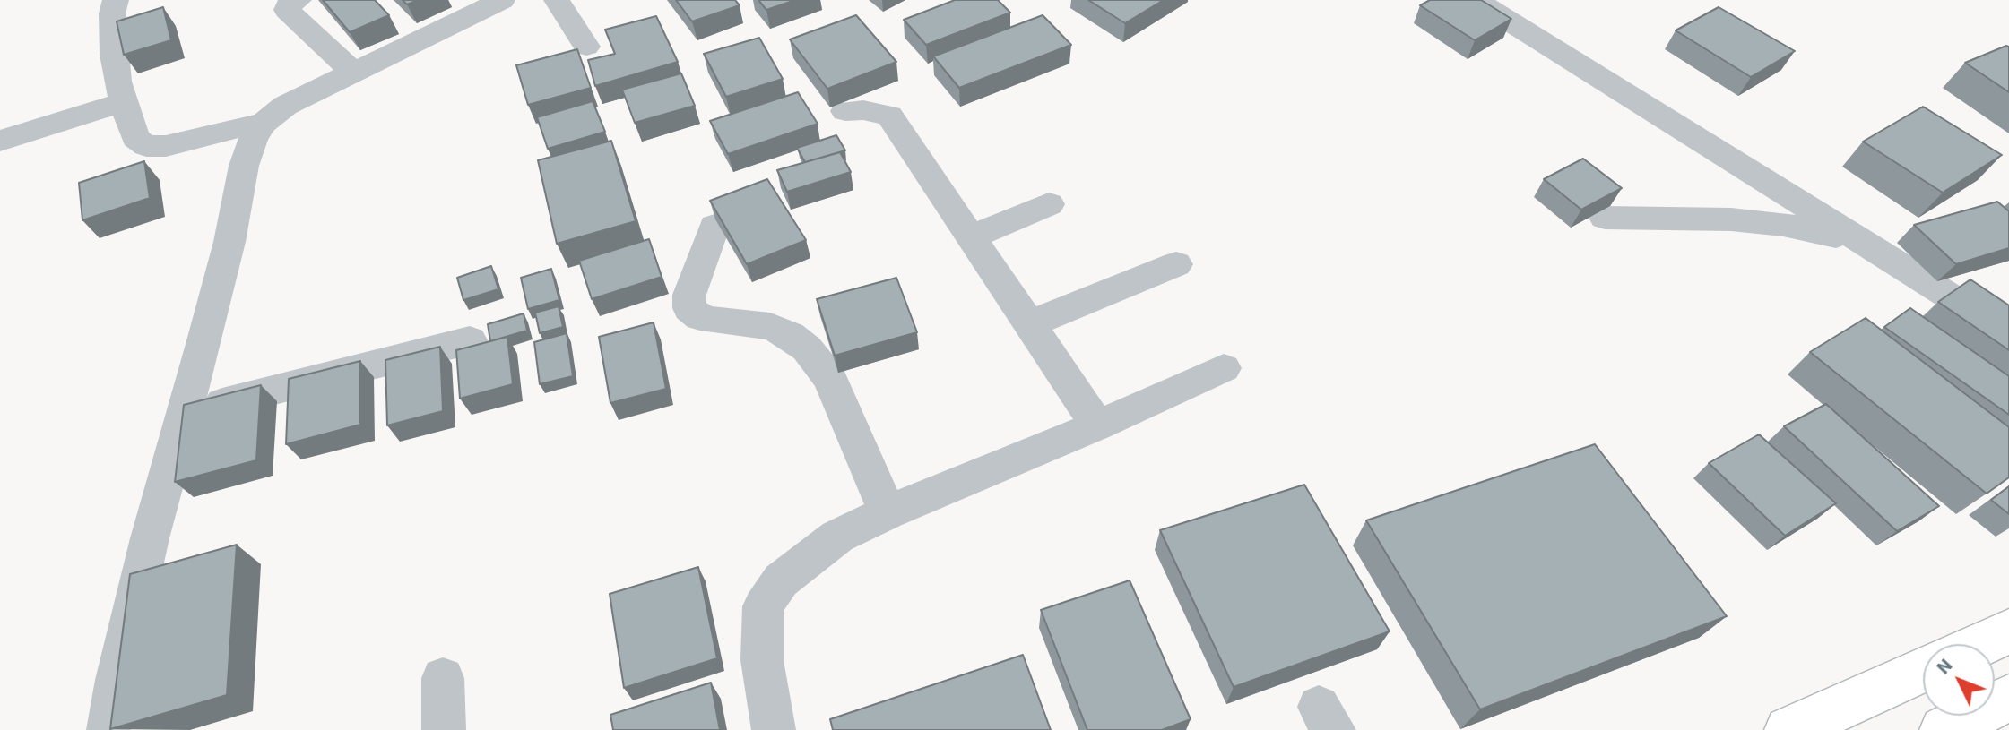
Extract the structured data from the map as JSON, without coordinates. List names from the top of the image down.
{
  "north": "top left"
}
